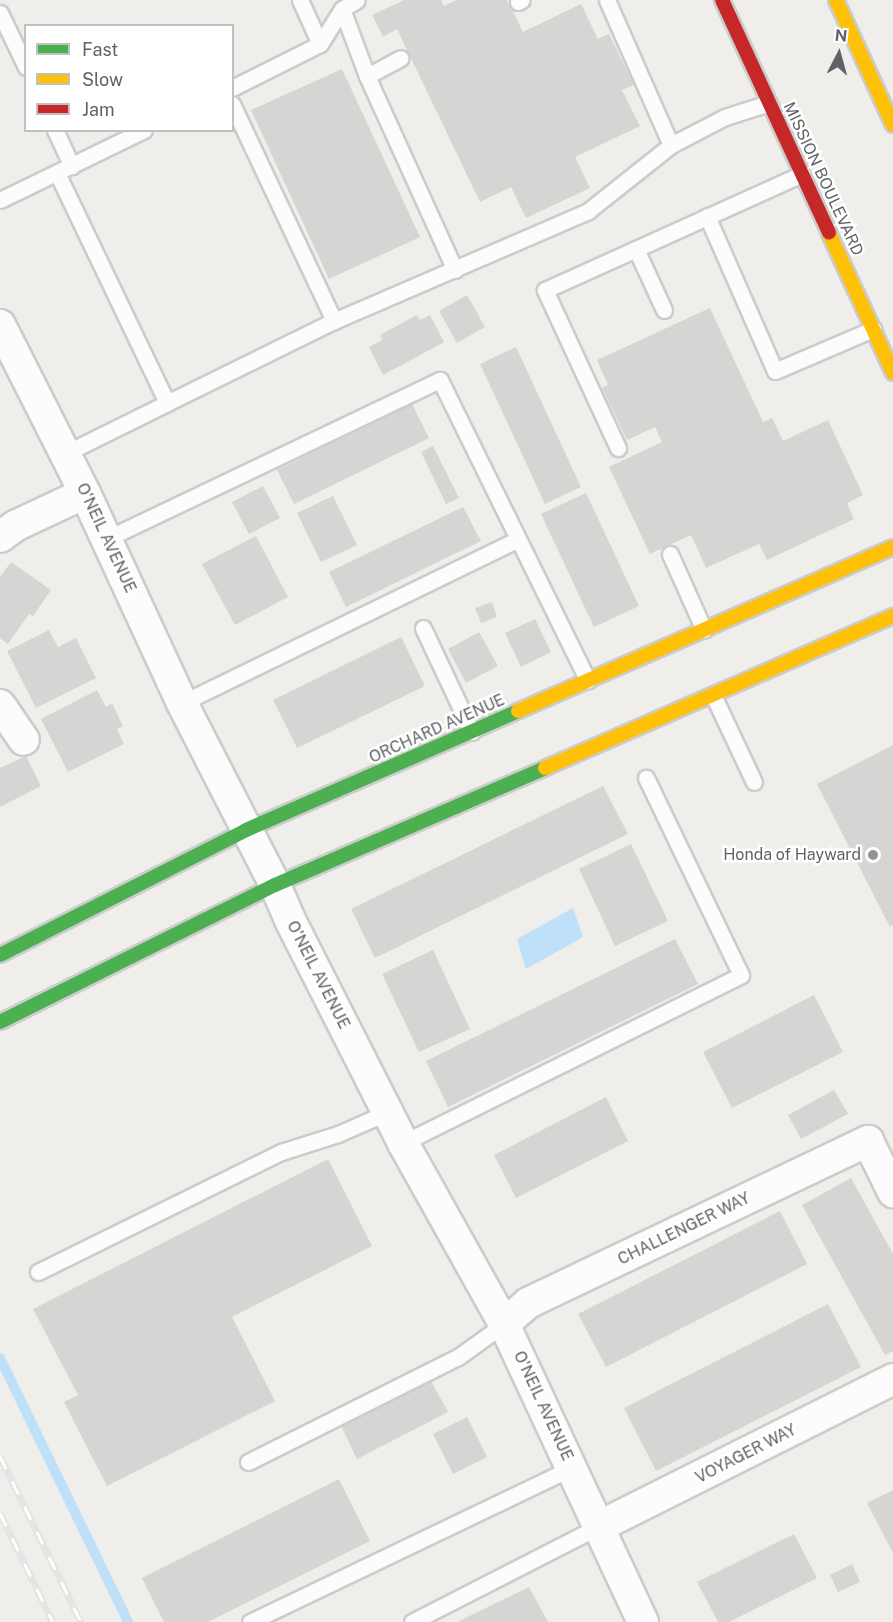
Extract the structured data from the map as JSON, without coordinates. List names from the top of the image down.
{
  "streets": {
    "street": [
      "MISSION BOULEVARD",
      "O'NEIL AVENUE",
      "ORCHARD AVENUE",
      "CHALLENGER WAY",
      "VOYAGER WAY"
    ]
  },
  "crossings": [
    ["O'NEIL AVENUE", "ORCHARD AVENUE"],
    ["O'NEIL AVENUE", "CHALLENGER WAY"],
    ["O'NEIL AVENUE", "VOYAGER WAY"]
  ],
  "places": ["Honda of Hayward"],
  "legend": ["Fast", "Slow", "Jam"],
  "north": "top"
}
